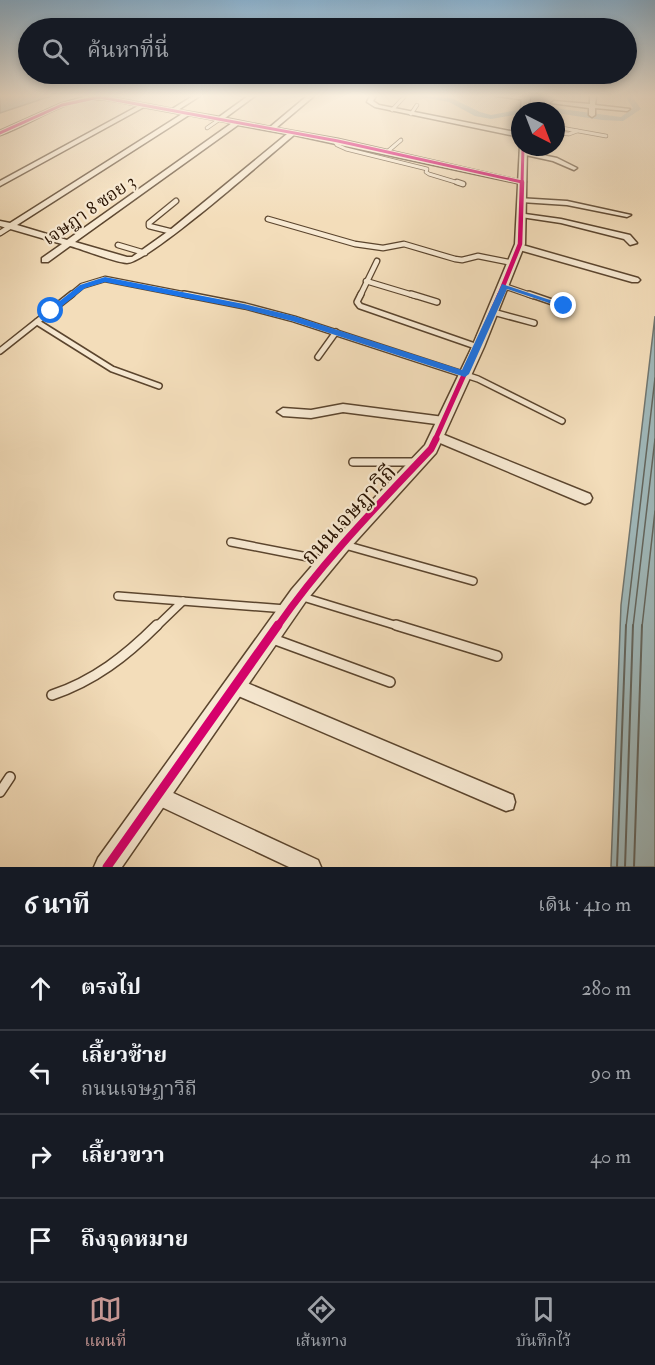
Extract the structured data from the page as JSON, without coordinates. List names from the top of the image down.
{
  "streets": {
    "street": ["เจษฎา 8 ซอย 3", "ถนนเจษฎาวิถี"]
  },
  "north": "bottom right",
  "page": {
    "search": "ค้นหาที่นี่",
    "heading": ["6 นาที", "เดิน · 410 m"],
    "list": [
      ["ตรงไป", "280 m"],
      ["เลี้ยวซ้าย", "ถนนเจษฎาวิถี", "90 m"],
      ["เลี้ยวขวา", "40 m"],
      "ถึงจุดหมาย"
    ],
    "nav": ["แผนที่", "เส้นทาง", "บันทึกไว้"]
  }
}
